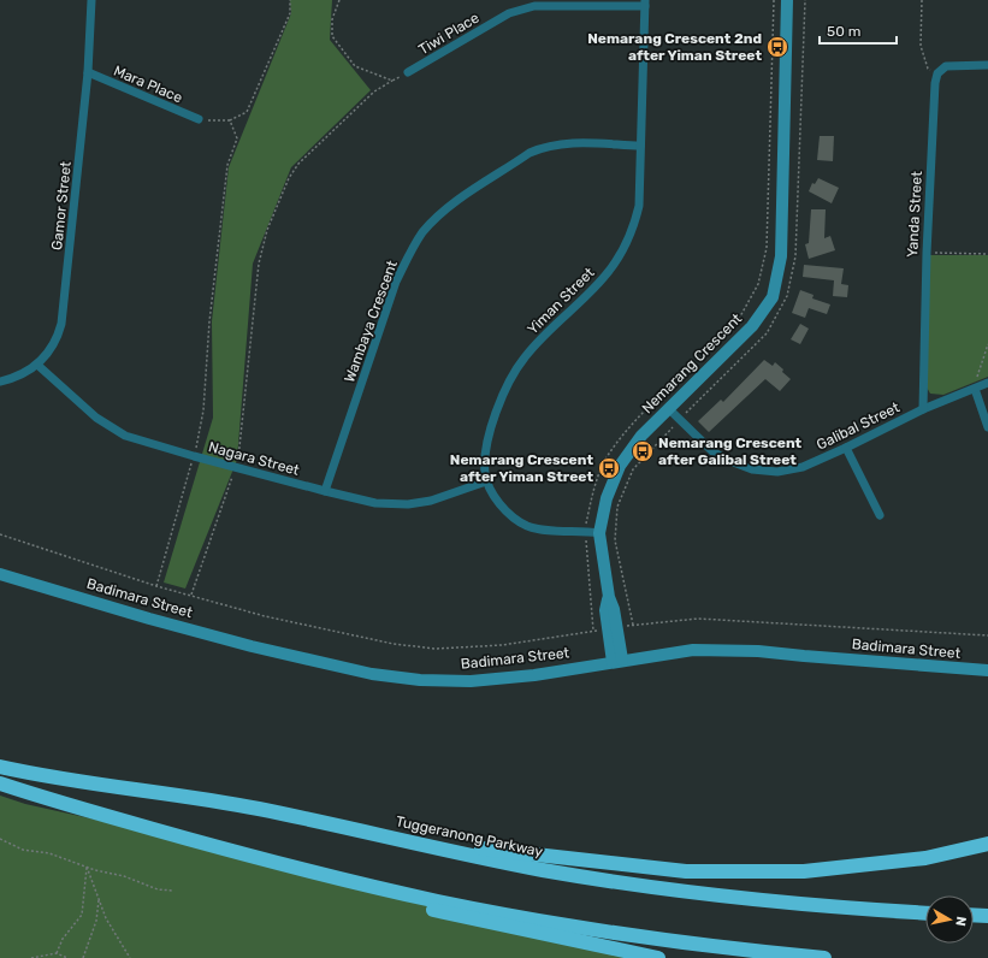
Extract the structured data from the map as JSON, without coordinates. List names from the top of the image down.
{
  "streets": {
    "highway": ["Tuggeranong Parkway"],
    "main road": ["Nemarang Crescent", "Badimara Street"],
    "street": [
      "Tiwi Place",
      "Mara Place",
      "Gamor Street",
      "Yanda Street",
      "Yiman Street",
      "Wambaya Crescent",
      "Galibal Street",
      "Nagara Street"
    ]
  },
  "crossings": [
    ["Tiwi Place", "Yiman Street"],
    ["Mara Place", "Gamor Street"],
    ["Gamor Street", "Nagara Street"],
    ["Yanda Street", "Galibal Street"],
    ["Yiman Street", "Wambaya Crescent"],
    ["Yiman Street", "Nagara Street"],
    ["Wambaya Crescent", "Nagara Street"],
    ["Nemarang Crescent", "Galibal Street"],
    ["Nemarang Crescent", "Badimara Street"]
  ],
  "places": {
    "bus stop": ["Nemarang Crescent 2nd after Yiman Street", "Nemarang Crescent after Galibal Street", "Nemarang Crescent after Yiman Street"]
  },
  "scale_bar": "50 m",
  "north": "right"
}
